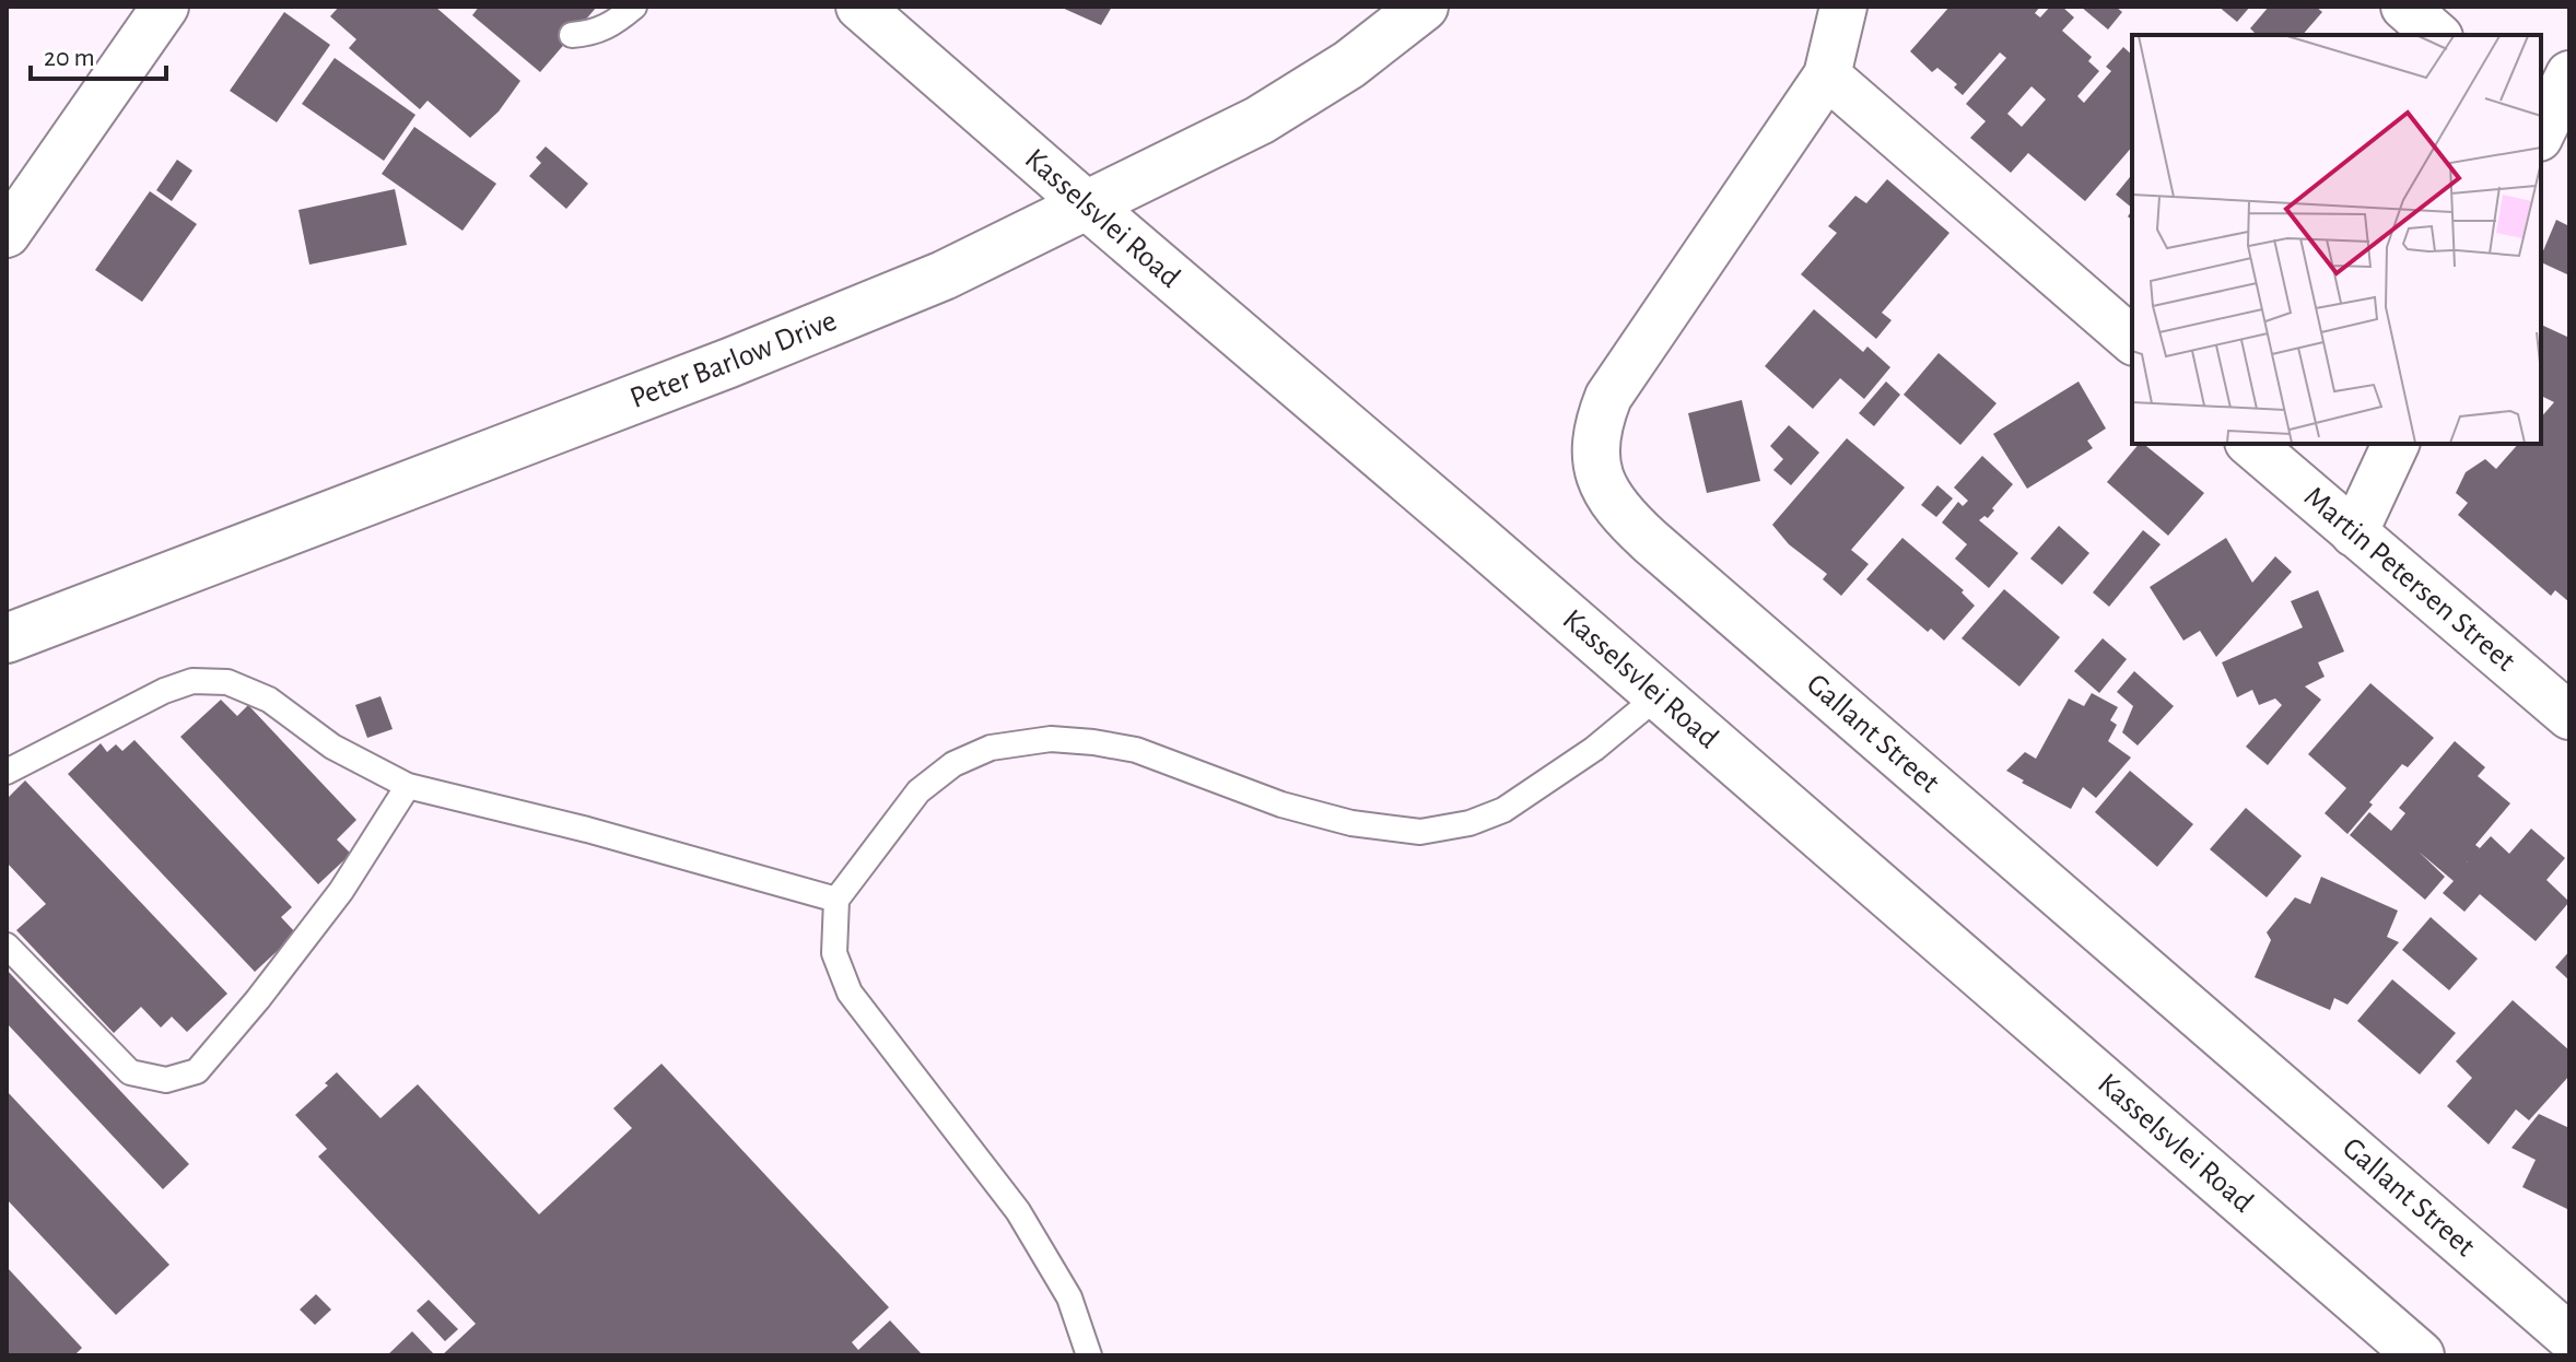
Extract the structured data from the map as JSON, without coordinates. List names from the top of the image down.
{
  "streets": {
    "street": [
      "Kasselsvlei Road",
      "Peter Barlow Drive",
      "Martin Petersen Street",
      "Gallant Street"
    ]
  },
  "crossings": [
    ["Kasselsvlei Road", "Peter Barlow Drive"]
  ],
  "scale_bar": "20 m"
}
